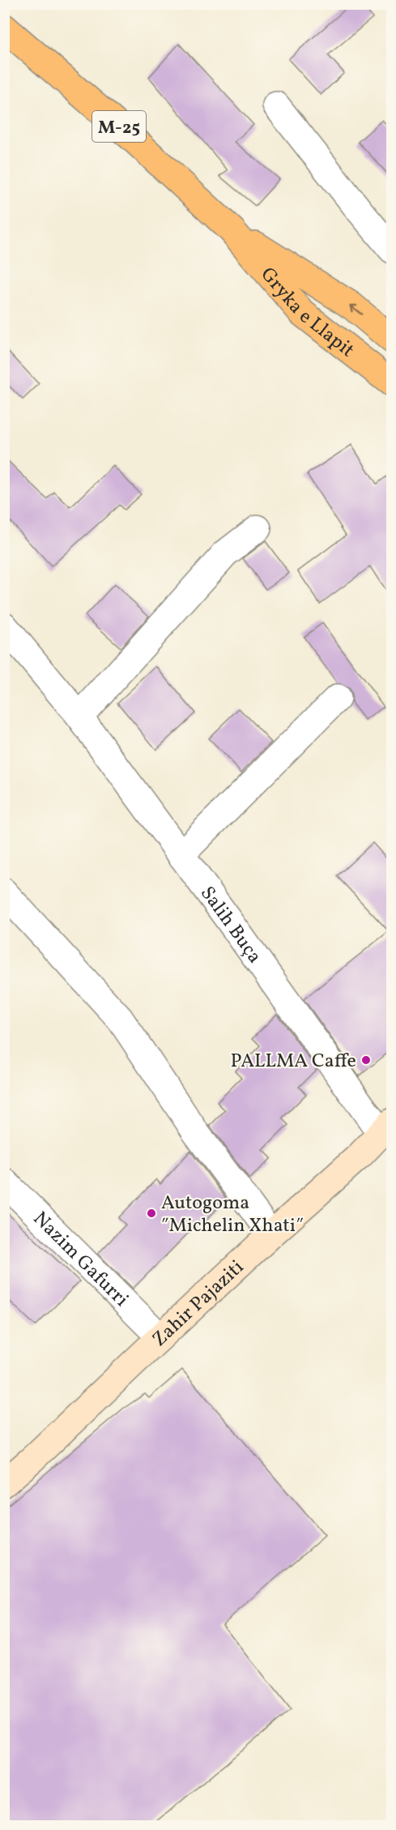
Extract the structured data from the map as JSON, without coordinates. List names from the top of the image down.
{
  "streets": {
    "main road": ["M-25", "Gryka e Llapit", "Zahir Pajaziti"],
    "street": ["Salih Buça", "Nazim Gafurri"]
  },
  "crossings": [
    ["Salih Buça", "Zahir Pajaziti"],
    ["Nazim Gafurri", "Zahir Pajaziti"]
  ],
  "places": ["PALLMA Caffe", "Autogoma ʺMichelin Xhatiʺ"]
}
